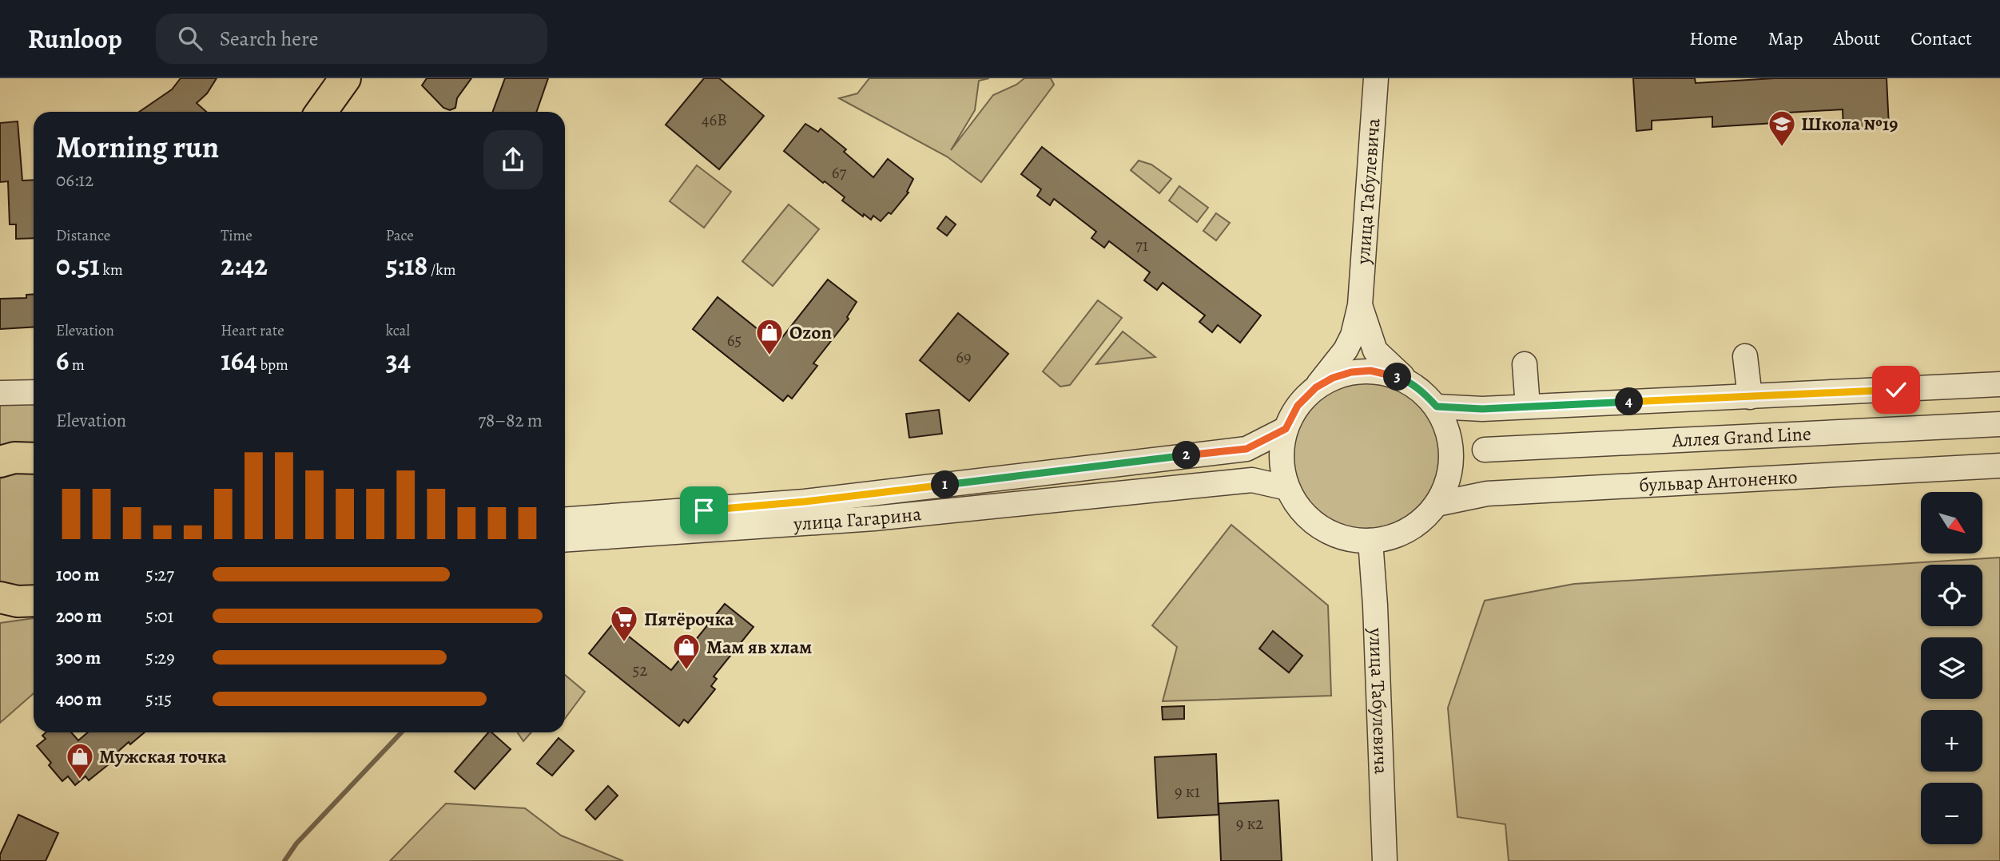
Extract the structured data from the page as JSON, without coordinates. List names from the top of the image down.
{
  "streets": {
    "street": [
      "улица Табулевича",
      "Аллея Grand Line",
      "бульвар Антоненко",
      "улица Гагарина"
    ]
  },
  "crossings": [
    ["улица Табулевича", "бульвар Антоненко"],
    ["улица Табулевича", "улица Гагарина"],
    ["бульвар Антоненко", "улица Гагарина"]
  ],
  "places": {
    "school or university": ["Школа №19"],
    "shop": ["Ozon", "Мам яв хлам", "Мужская точка"],
    "supermarket": ["Пятёрочка"]
  },
  "house_numbers": [
    "46В",
    "67",
    "71",
    "65",
    "69",
    "52",
    "9 к1",
    "9 к2"
  ],
  "north": "bottom right",
  "page": {
    "header": "Runloop",
    "search": "Search here",
    "nav": [
      "Home",
      "Map",
      "About",
      "Contact"
    ],
    "heading": ["Morning run", "06:12"],
    "stats": [
      ["Distance", "0.51 km"],
      ["Time", "2:42"],
      ["Pace", "5:18 /km"],
      ["Elevation", "6 m"],
      ["Heart rate", "164 bpm"],
      ["kcal", "34"]
    ],
    "pins": [
      "3",
      "4",
      "2",
      "1"
    ],
    "chart": ["Elevation", "78–82 m"],
    "map_buttons": ["+", "−"],
    "list": [
      {
        "name": "100 m",
        "note": "5:27"
      },
      {
        "name": "200 m",
        "note": "5:01"
      },
      {
        "name": "300 m",
        "note": "5:29"
      },
      {
        "name": "400 m",
        "note": "5:15"
      }
    ]
  }
}
